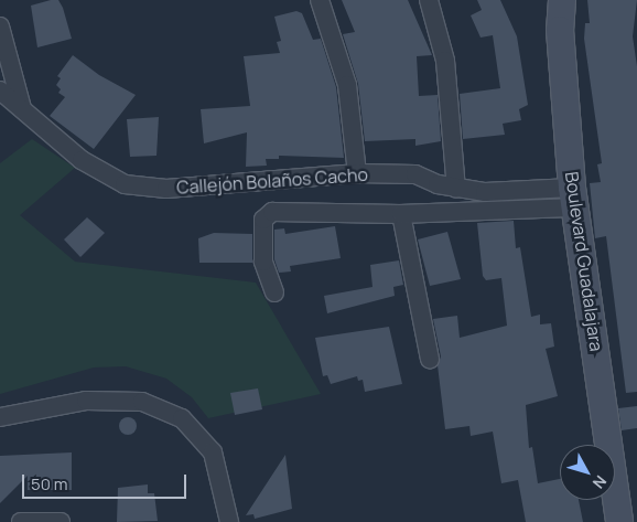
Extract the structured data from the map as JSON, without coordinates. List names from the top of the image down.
{
  "streets": {
    "main road": ["Boulevard Guadalajara"],
    "street": ["Callejón Bolaños Cacho"]
  },
  "crossings": [
    ["Callejón Bolaños Cacho", "Boulevard Guadalajara"]
  ],
  "scale_bar": "50 m",
  "north": "bottom right"
}
